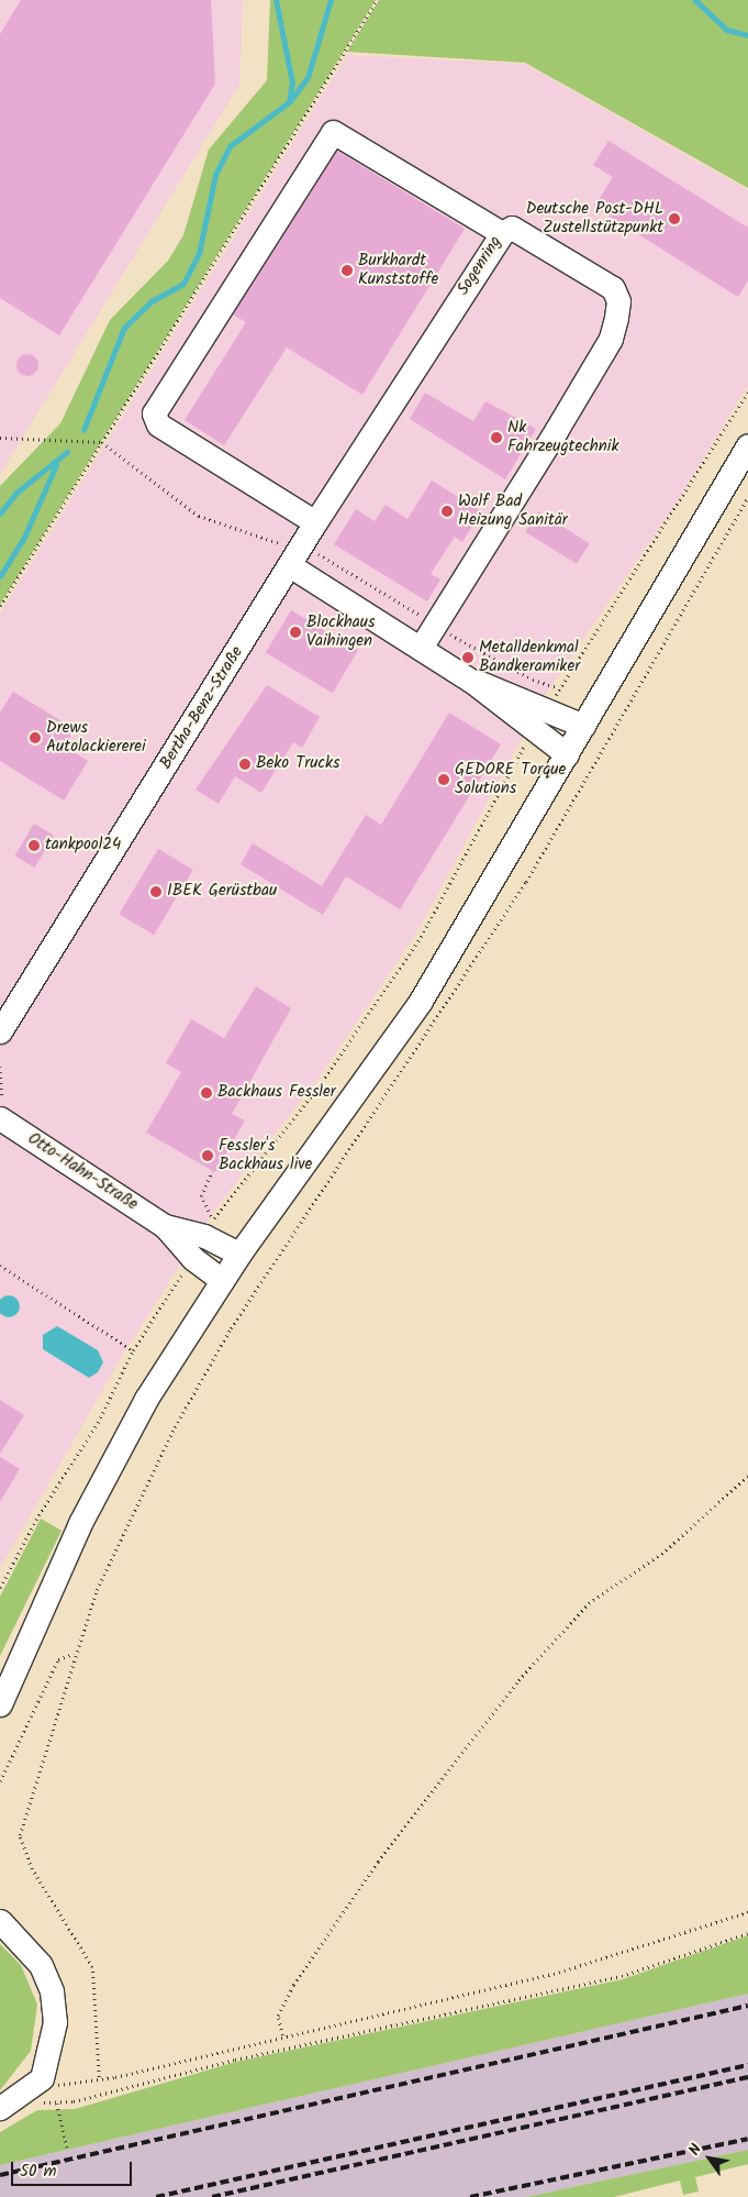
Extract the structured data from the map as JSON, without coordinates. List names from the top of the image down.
{
  "streets": {
    "street": ["Sogenring", "Bertha-Benz-Straße", "Otto-Hahn-Straße"]
  },
  "crossings": [
    ["Sogenring", "Bertha-Benz-Straße"]
  ],
  "places": [
    "Deutsche Post-DHL Zustellstützpunkt",
    "Burkhardt Kunststoffe",
    "Nk Fahrzeugtechnik",
    "Wolf Bad Heizung Sanitär",
    "Blockhaus Vaihingen",
    "Metalldenkmal Bandkeramiker",
    "Drews Autolackiererei",
    "Beko Trucks",
    "GEDORE Torque Solutions",
    "tankpool24",
    "IBEK Gerüstbau",
    "Backhaus Fessler",
    "Fessler's Backhaus live"
  ],
  "scale_bar": "50 m",
  "north": "top left"
}
